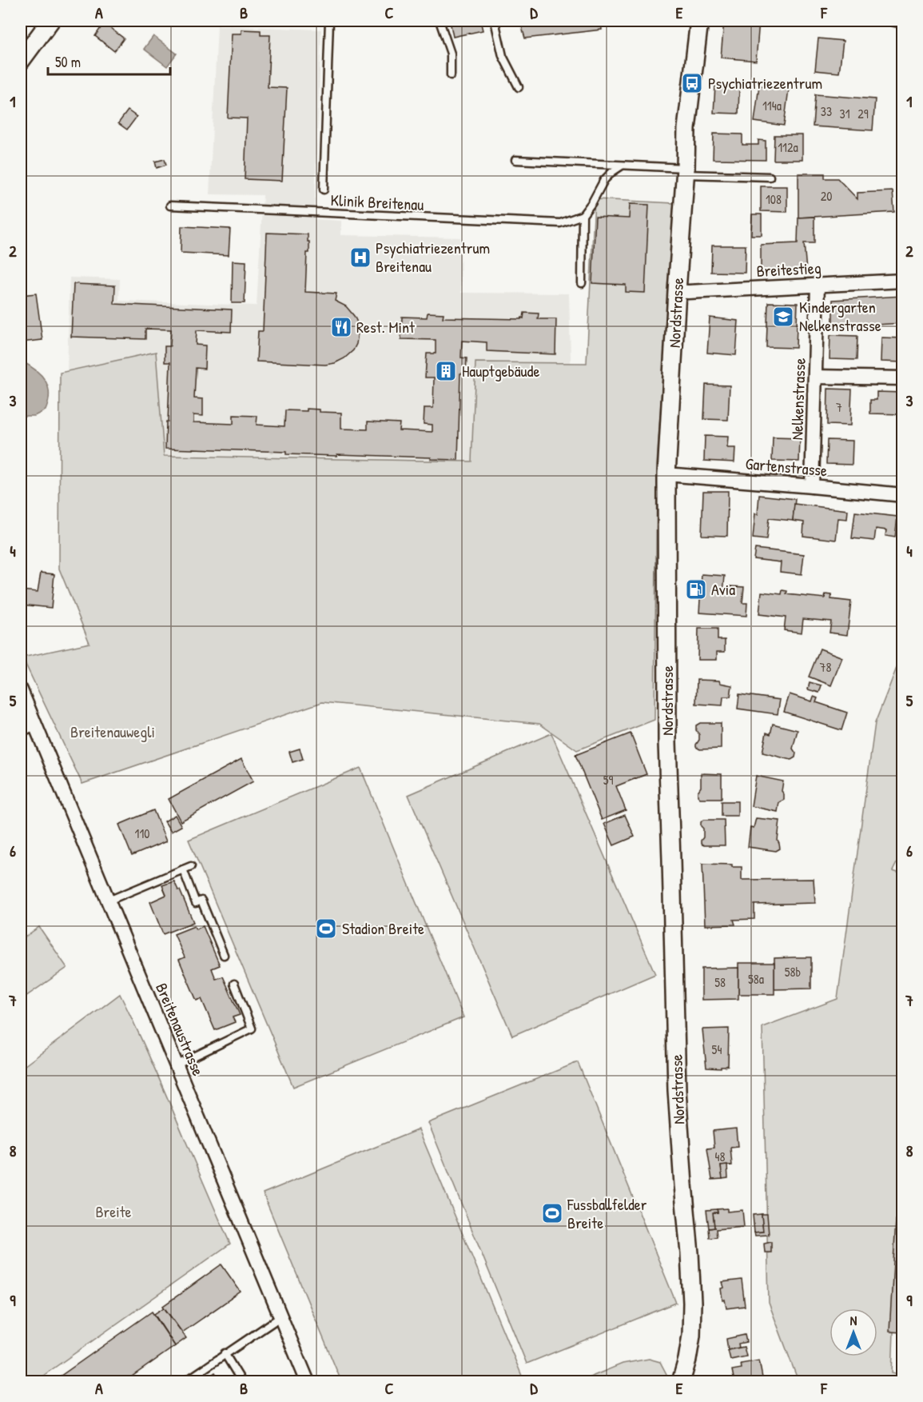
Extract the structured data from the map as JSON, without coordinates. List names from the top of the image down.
{
  "streets": {
    "street": [
      "Breitestieg",
      "Nordstrasse",
      "Nelkenstrasse",
      "Gartenstrasse",
      "Breitenaustrasse"
    ],
    "lane": ["Klinik Breitenau"]
  },
  "crossings": [
    ["Breitestieg", "Nordstrasse"],
    ["Breitestieg", "Nelkenstrasse"],
    ["Nordstrasse", "Gartenstrasse"],
    ["Nelkenstrasse", "Gartenstrasse"]
  ],
  "parks": ["Breitenauwegli", "Breite"],
  "places": {
    "bus stop": ["Psychiatriezentrum"],
    "hospital": ["Psychiatriezentrum Breitenau"],
    "school or university": ["Kindergarten Nelkenstrasse"],
    "restaurant": ["Rest. Mint"],
    "building": ["Hauptgebäude"],
    "fuel station": ["Avia"],
    "sports": ["Stadion Breite", "Fussballfelder Breite"]
  },
  "house_numbers": [
    "114a",
    "33",
    "31",
    "29",
    "112a",
    "20",
    "108",
    "7",
    "78",
    "59",
    "110",
    "58b",
    "58a",
    "58",
    "54",
    "48"
  ],
  "scale_bar": "50 m",
  "north": "top",
  "grid": {
    "columns": [
      "A",
      "B",
      "C",
      "D",
      "E",
      "F"
    ],
    "rows": [
      "1",
      "2",
      "3",
      "4",
      "5",
      "6",
      "7",
      "8",
      "9"
    ]
  }
}
